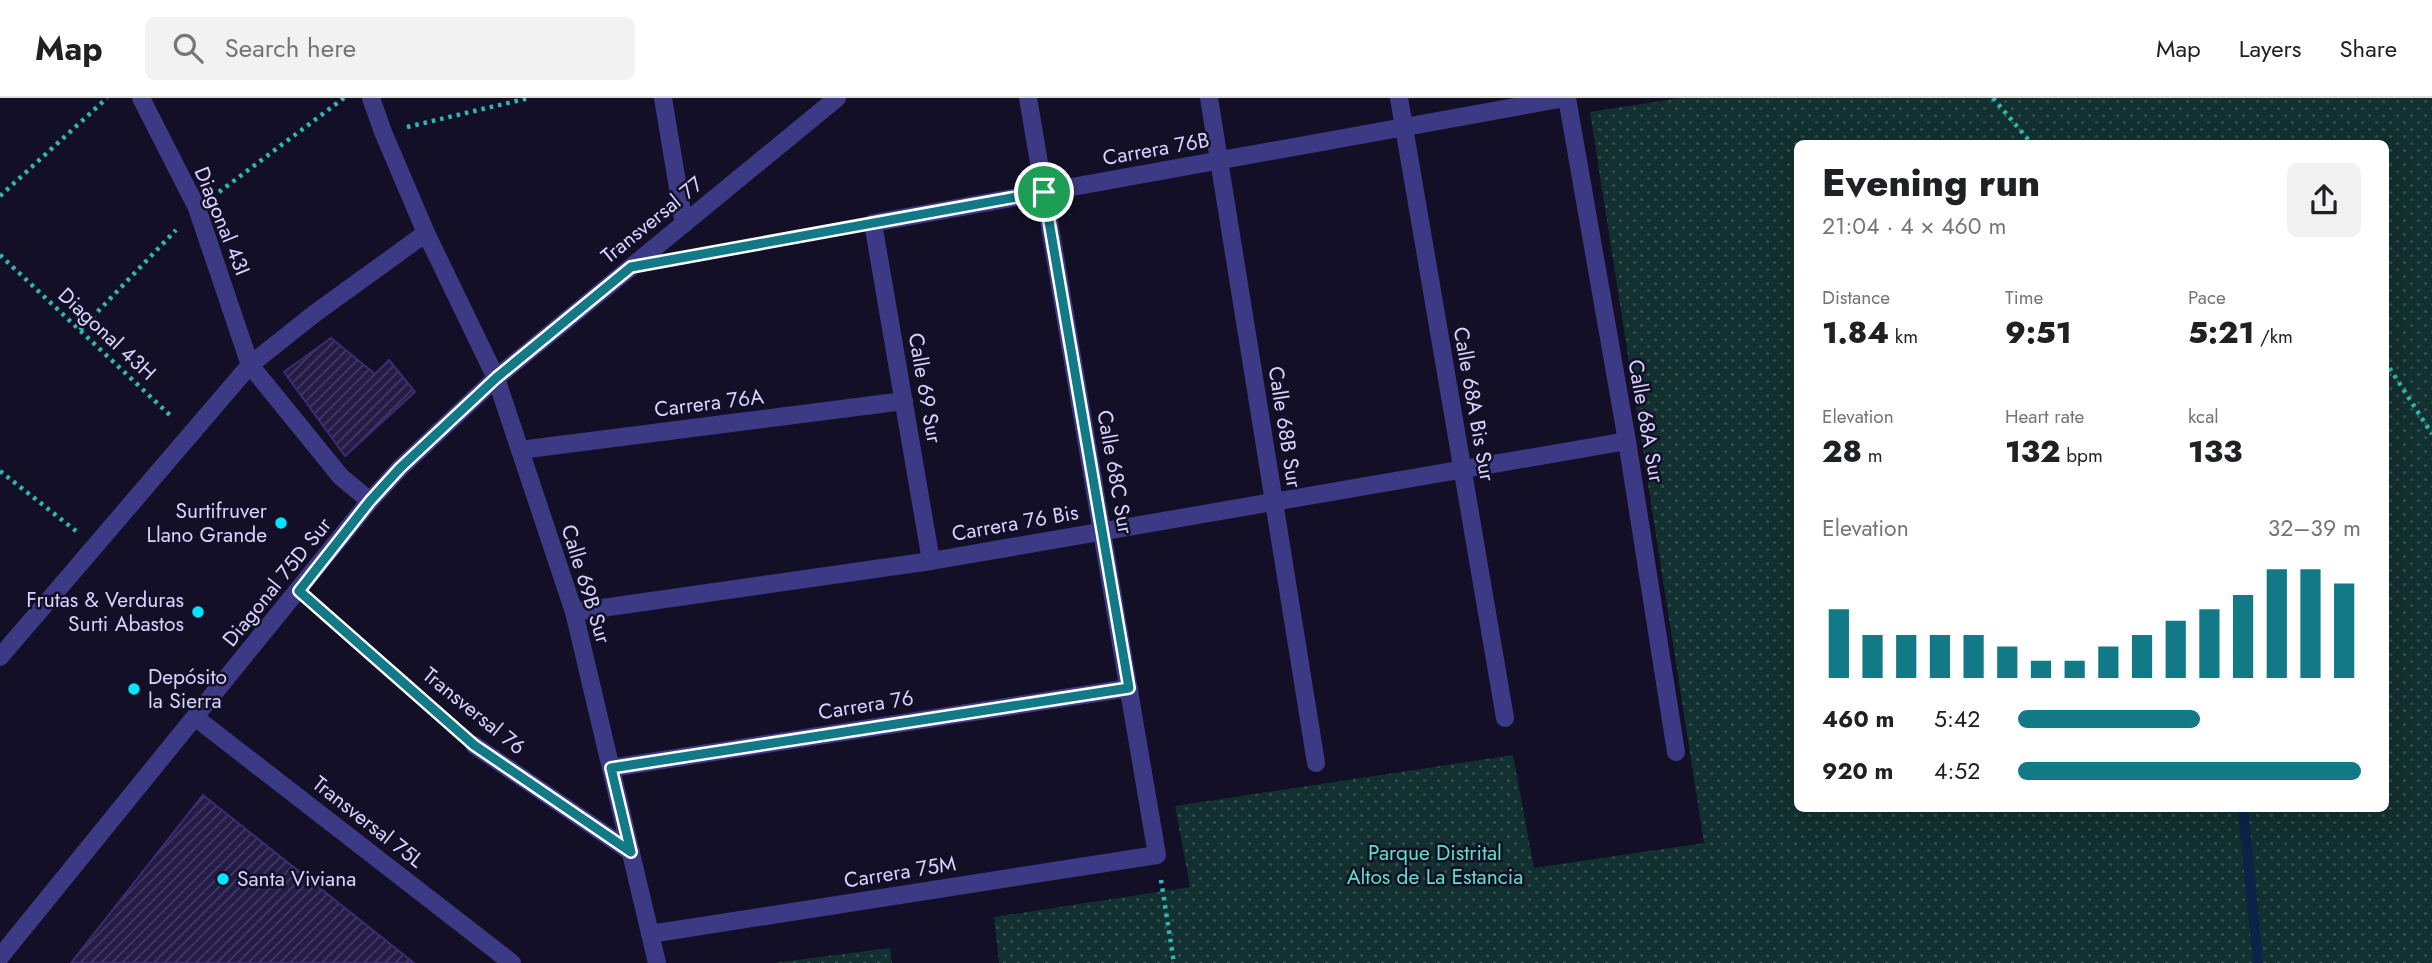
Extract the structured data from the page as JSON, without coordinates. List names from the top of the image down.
{
  "streets": {
    "street": [
      "Carrera 76B",
      "Transversal 77",
      "Diagonal 43I",
      "Calle 69 Sur",
      "Carrera 76A",
      "Calle 68A Bis Sur",
      "Calle 68A Sur",
      "Calle 68B Sur",
      "Calle 68C Sur",
      "Carrera 76 Bis",
      "Diagonal 75D Sur",
      "Calle 69B Sur",
      "Carrera 76",
      "Transversal 76",
      "Transversal 75L",
      "Carrera 75M"
    ],
    "path": ["Diagonal 43H"]
  },
  "crossings": [
    ["Carrera 76B", "Calle 69 Sur"],
    ["Carrera 76B", "Calle 68A Bis Sur"],
    ["Carrera 76B", "Calle 68A Sur"],
    ["Carrera 76B", "Calle 68B Sur"],
    ["Carrera 76B", "Calle 68C Sur"],
    ["Transversal 77", "Diagonal 75D Sur"],
    ["Transversal 77", "Calle 69B Sur"],
    ["Calle 69 Sur", "Carrera 76A"],
    ["Calle 69 Sur", "Carrera 76 Bis"],
    ["Carrera 76A", "Calle 69B Sur"],
    ["Calle 68A Bis Sur", "Carrera 76 Bis"],
    ["Calle 68A Sur", "Carrera 76 Bis"],
    ["Calle 68B Sur", "Carrera 76 Bis"],
    ["Calle 68C Sur", "Carrera 76 Bis"],
    ["Calle 68C Sur", "Carrera 76"],
    ["Calle 68C Sur", "Carrera 75M"],
    ["Carrera 76 Bis", "Calle 69B Sur"],
    ["Diagonal 75D Sur", "Calle 69B Sur"],
    ["Diagonal 75D Sur", "Transversal 76"],
    ["Diagonal 75D Sur", "Transversal 75L"],
    ["Calle 69B Sur", "Carrera 76"],
    ["Calle 69B Sur", "Transversal 76"],
    ["Calle 69B Sur", "Carrera 75M"]
  ],
  "parks": ["Parque Distrital Altos de La Estancia"],
  "places": [
    "Surtifruver Llano Grande",
    "Frutas & Verduras Surti Abastos",
    "Depósito la Sierra",
    "Santa Viviana"
  ],
  "page": {
    "header": "Map",
    "search": "Search here",
    "nav": ["Map", "Layers", "Share"],
    "heading": ["Evening run", "21:04 · 4 × 460 m"],
    "stats": [
      ["Distance", "1.84 km"],
      ["Time", "9:51"],
      ["Pace", "5:21 /km"],
      ["Elevation", "28 m"],
      ["Heart rate", "132 bpm"],
      ["kcal", "133"]
    ],
    "chart": ["Elevation", "32–39 m"],
    "list": [
      {
        "name": "460 m",
        "note": "5:42"
      },
      {
        "name": "920 m",
        "note": "4:52"
      }
    ]
  }
}
